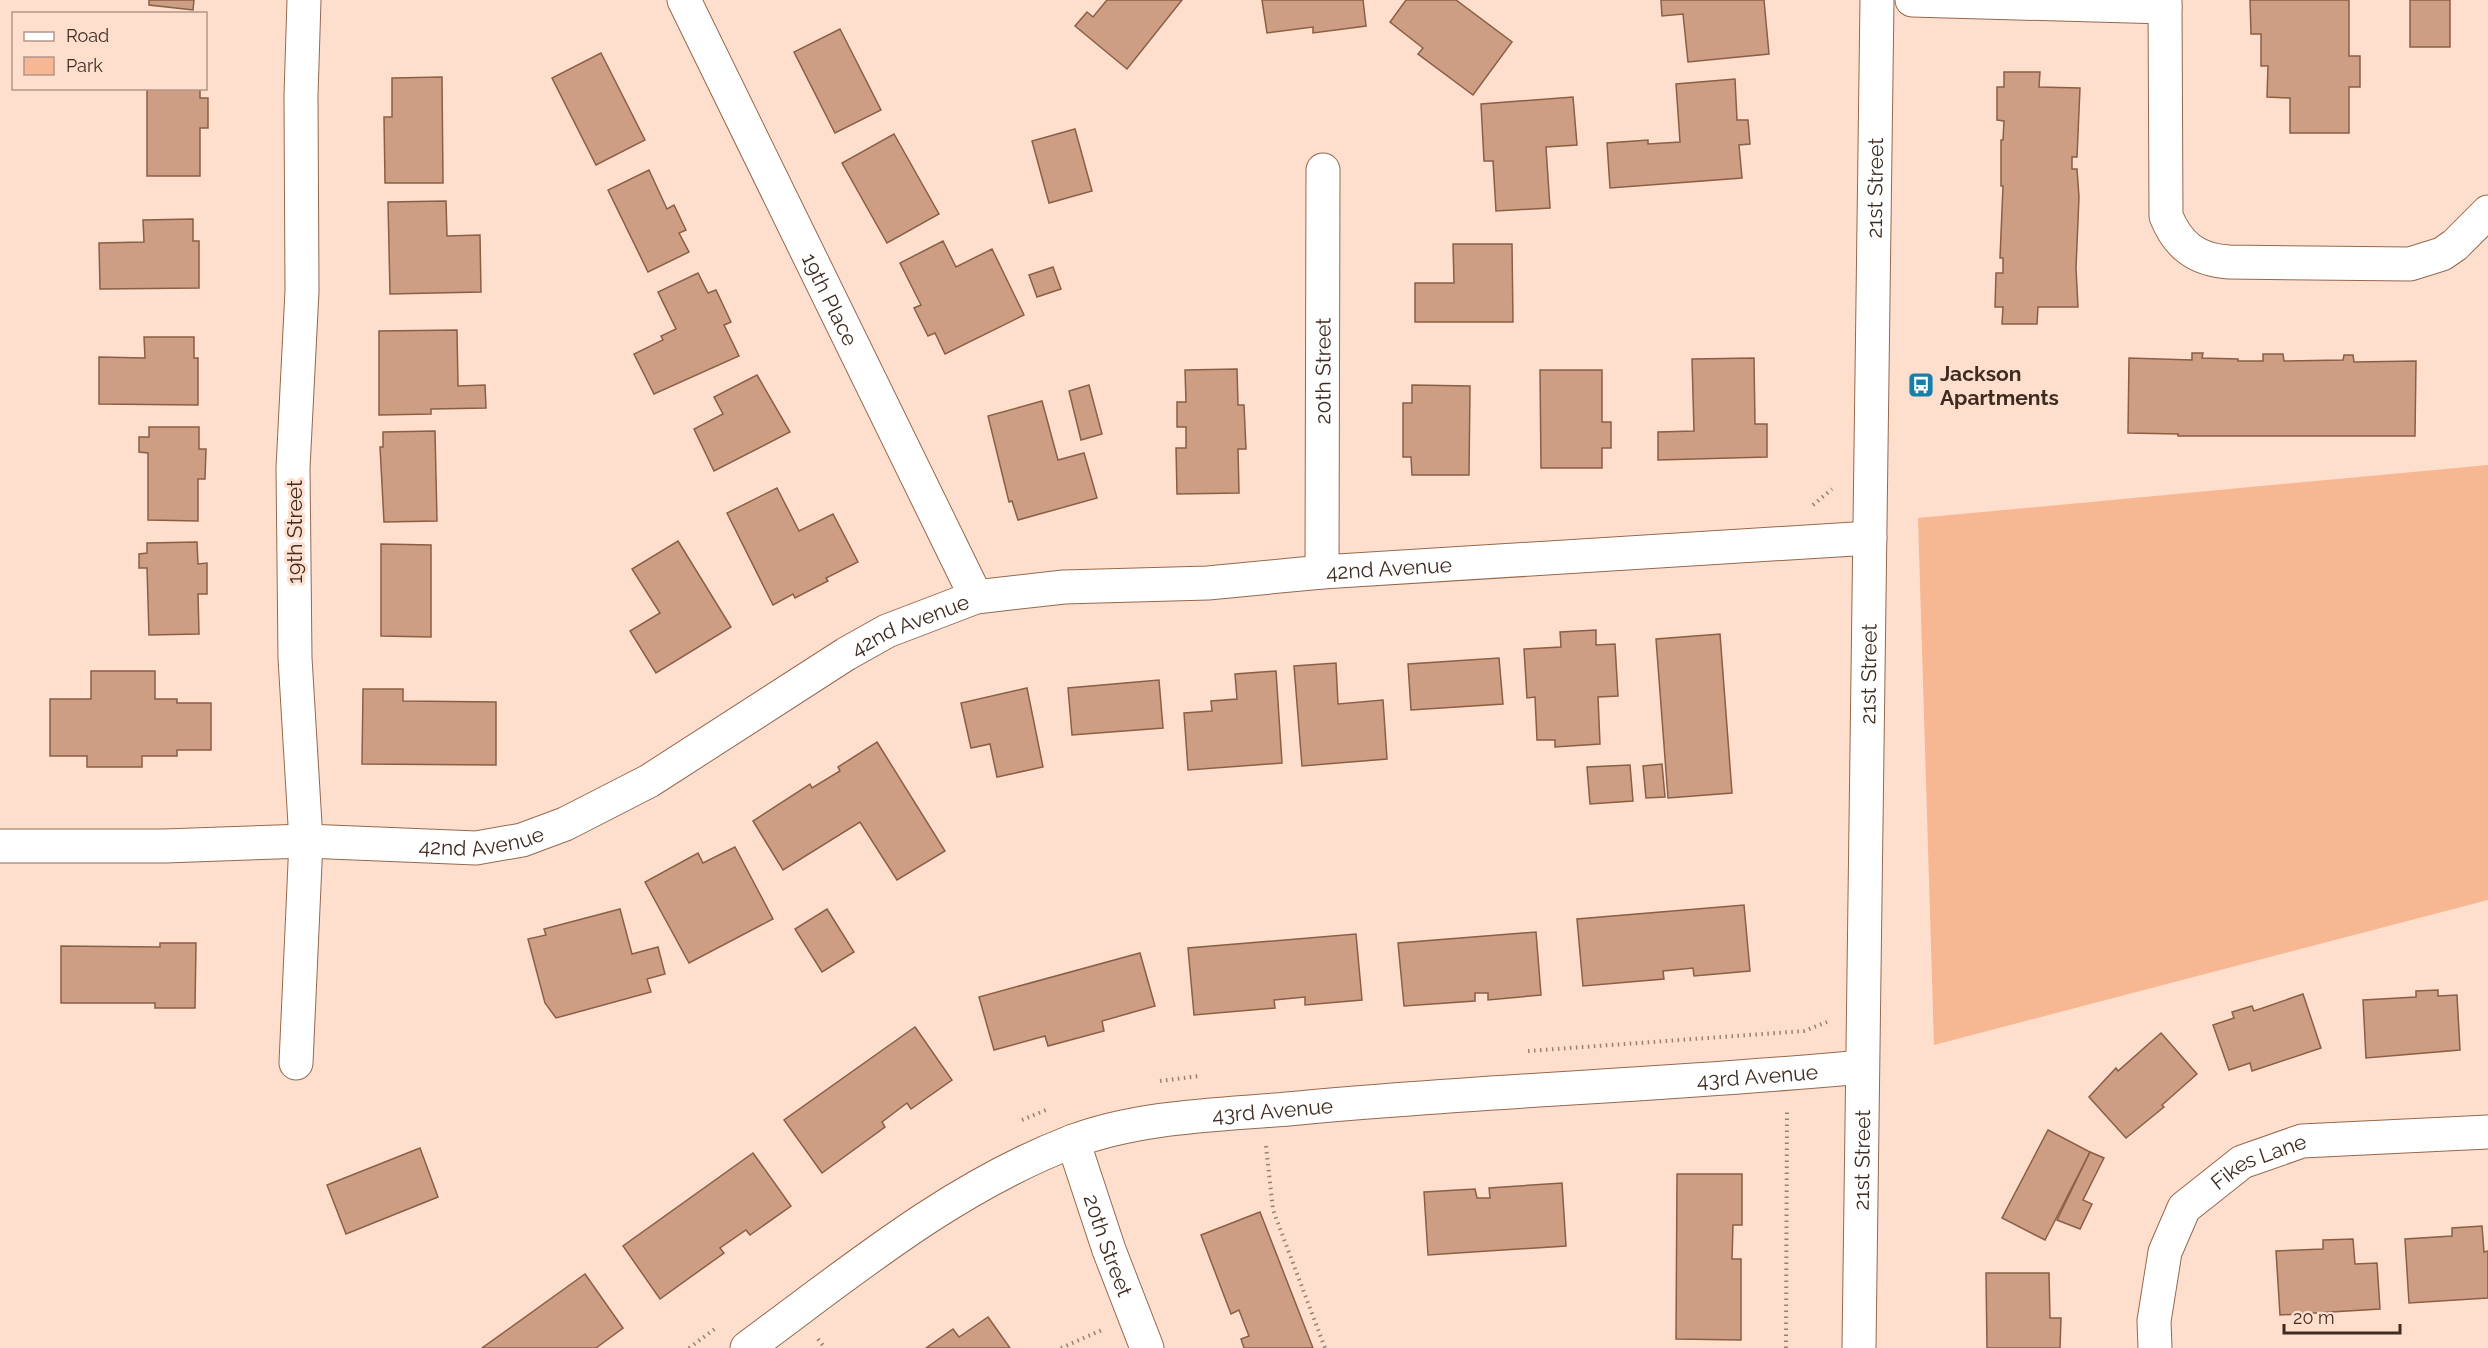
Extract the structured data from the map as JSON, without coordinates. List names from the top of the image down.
{
  "streets": {
    "street": [
      "21st Street",
      "19th Place",
      "20th Street",
      "19th Street",
      "42nd Avenue",
      "43rd Avenue",
      "Fikes Lane"
    ]
  },
  "crossings": [
    ["21st Street", "42nd Avenue"],
    ["21st Street", "43rd Avenue"],
    ["19th Place", "42nd Avenue"],
    ["20th Street", "42nd Avenue"],
    ["20th Street", "43rd Avenue"],
    ["19th Street", "42nd Avenue"]
  ],
  "places": {
    "bus stop": ["Jackson Apartments"]
  },
  "legend": ["Road", "Park"],
  "scale_bar": "20 m"
}
